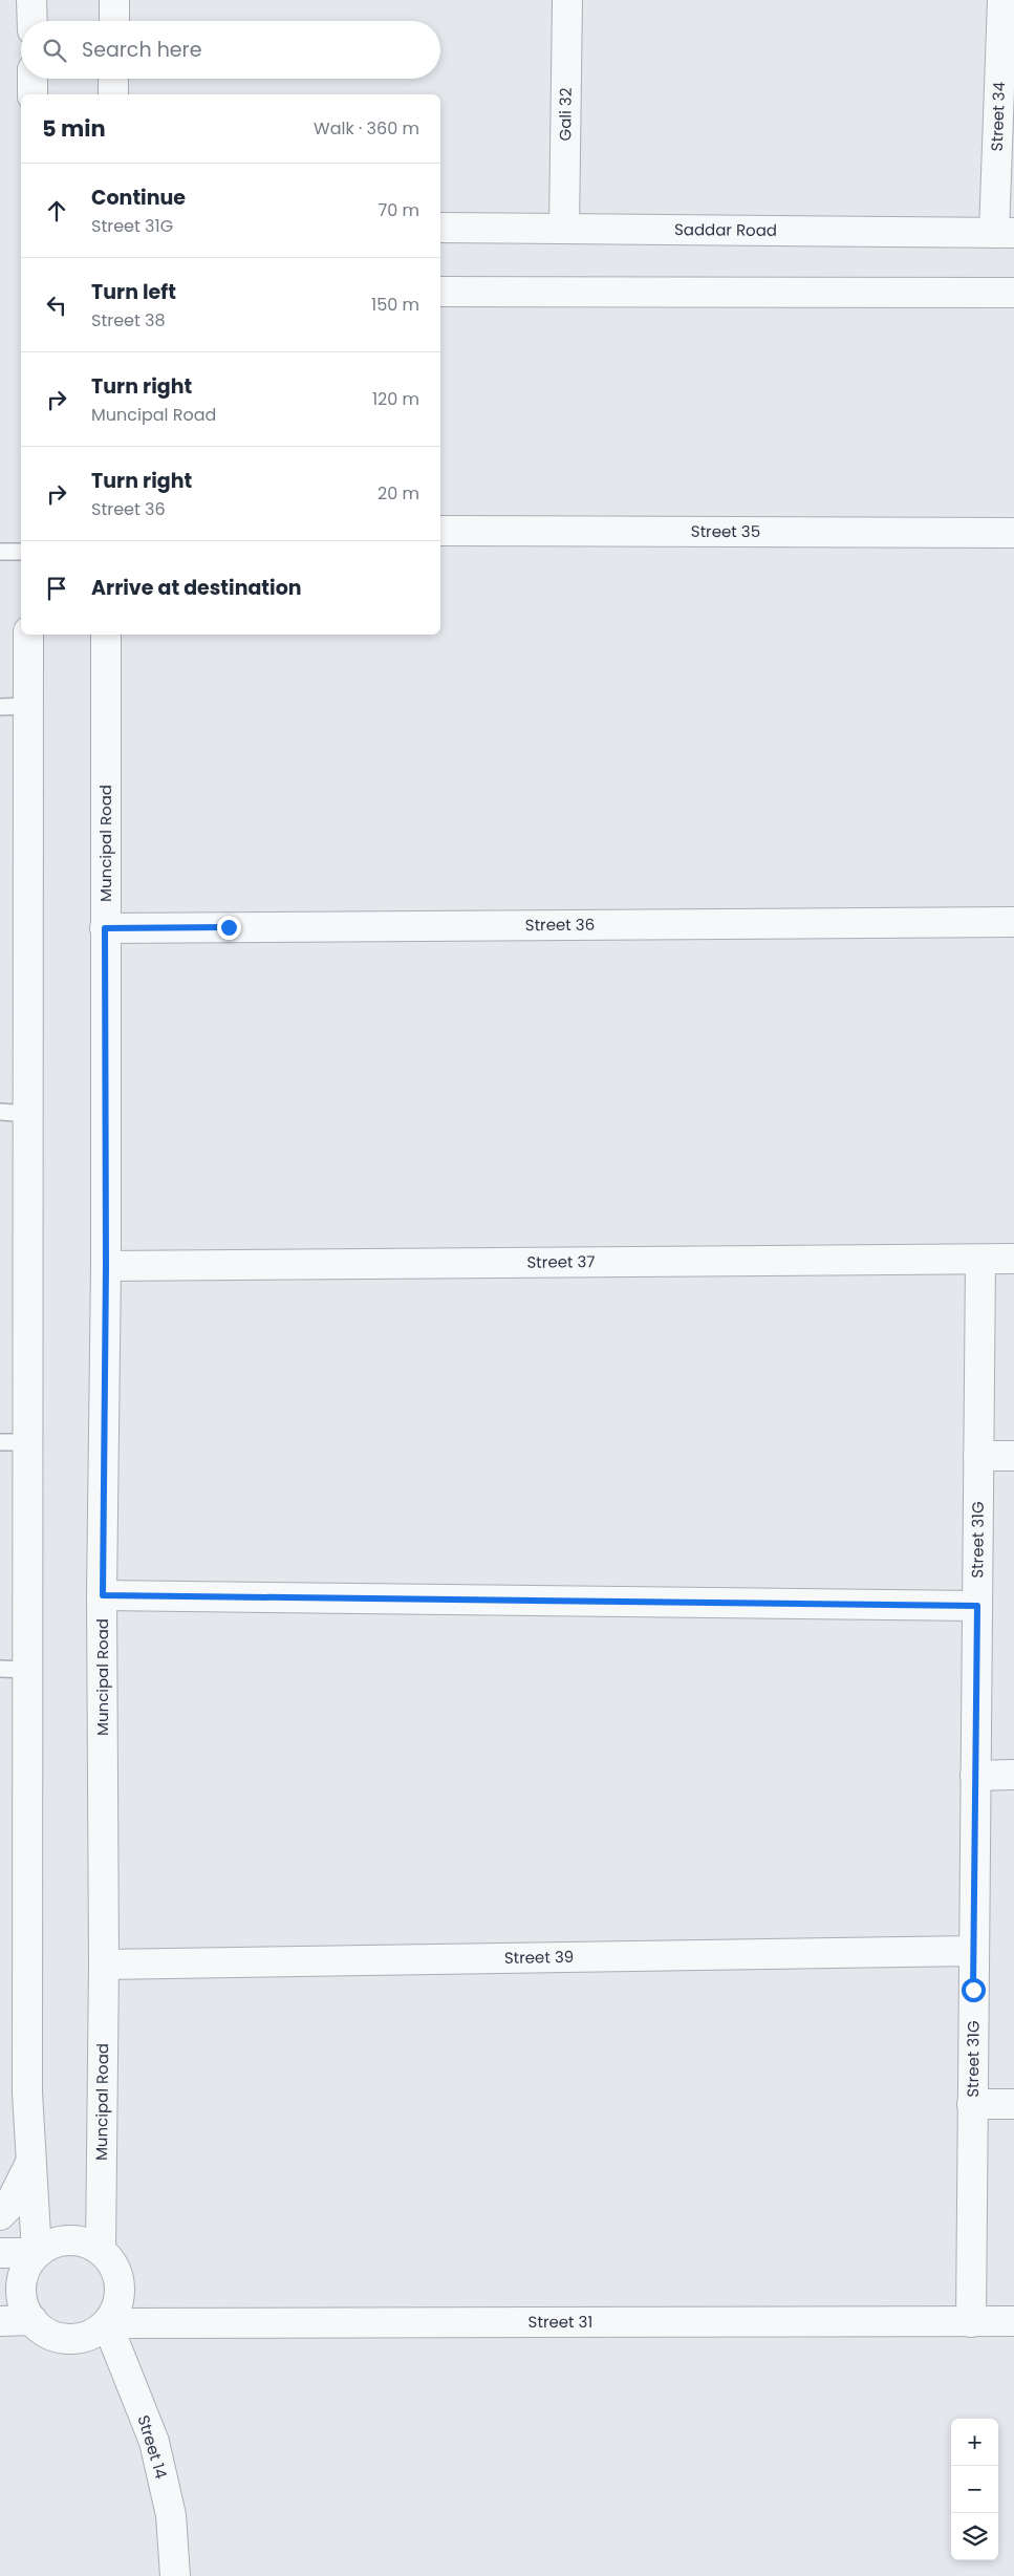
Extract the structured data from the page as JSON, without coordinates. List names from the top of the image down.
{
  "streets": {
    "street": [
      "Gali 32",
      "Street 34",
      "Saddar Road",
      "Street 35",
      "Muncipal Road",
      "Street 36",
      "Street 37",
      "Street 31G",
      "Street 39",
      "Street 31",
      "Street 14"
    ]
  },
  "crossings": [
    ["Gali 32", "Saddar Road"],
    ["Street 34", "Saddar Road"],
    ["Muncipal Road", "Street 36"],
    ["Muncipal Road", "Street 37"],
    ["Muncipal Road", "Street 39"],
    ["Muncipal Road", "Street 31"],
    ["Muncipal Road", "Street 14"],
    ["Street 37", "Street 31G"],
    ["Street 31G", "Street 39"],
    ["Street 31G", "Street 31"],
    ["Street 31", "Street 14"]
  ],
  "page": {
    "search": "Search here",
    "heading": ["5 min", "Walk · 360 m"],
    "list": [
      ["Continue", "Street 31G", "70 m"],
      ["Turn left", "Street 38", "150 m"],
      ["Turn right", "Muncipal Road", "120 m"],
      ["Turn right", "Street 36", "20 m"],
      "Arrive at destination"
    ],
    "map_buttons": ["+", "−"]
  }
}
